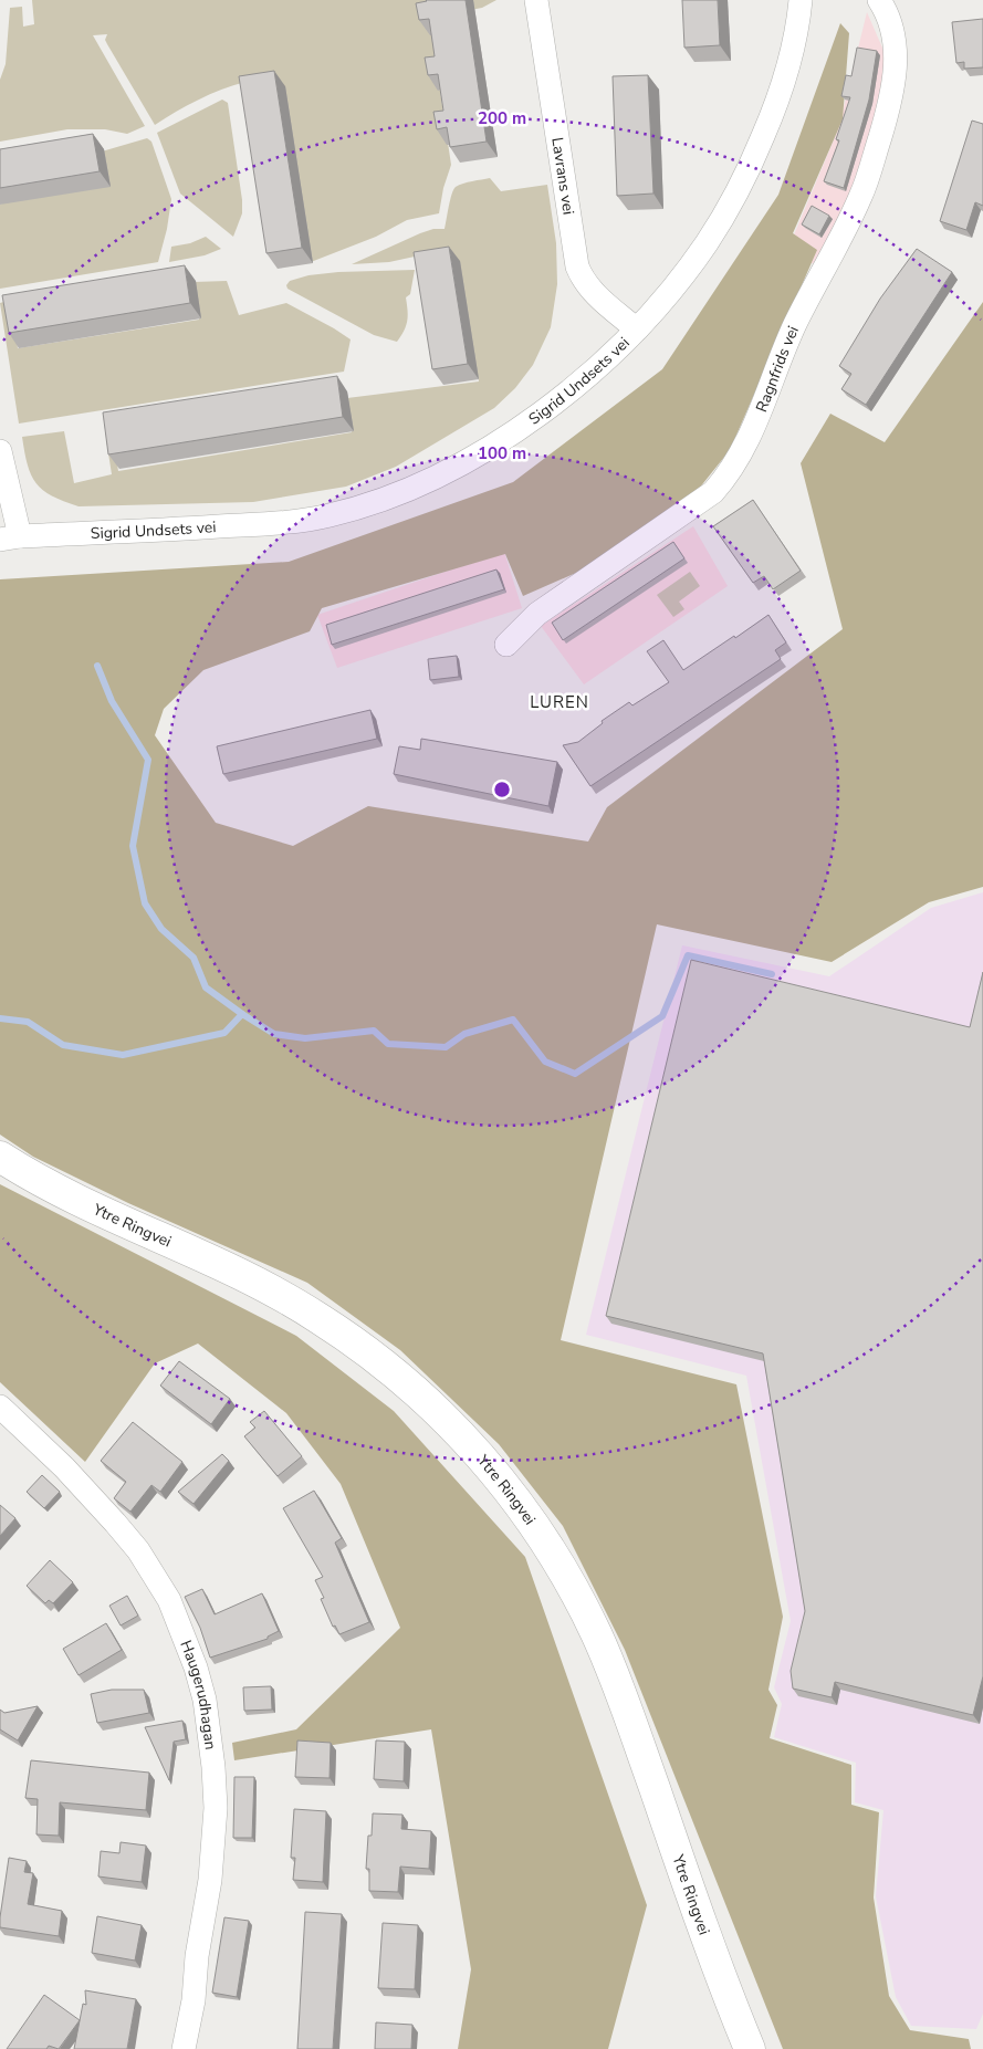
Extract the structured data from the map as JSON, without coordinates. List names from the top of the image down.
{
  "streets": {
    "main road": ["Ytre Ringvei"],
    "street": [
      "Lavrans vei",
      "Ragnfrids vei",
      "Sigrid Undsets vei",
      "Haugerudhagan"
    ]
  },
  "crossings": [
    ["Lavrans vei", "Sigrid Undsets vei"]
  ],
  "districts": ["LUREN"],
  "rings": ["200 m", "100 m"]
}
